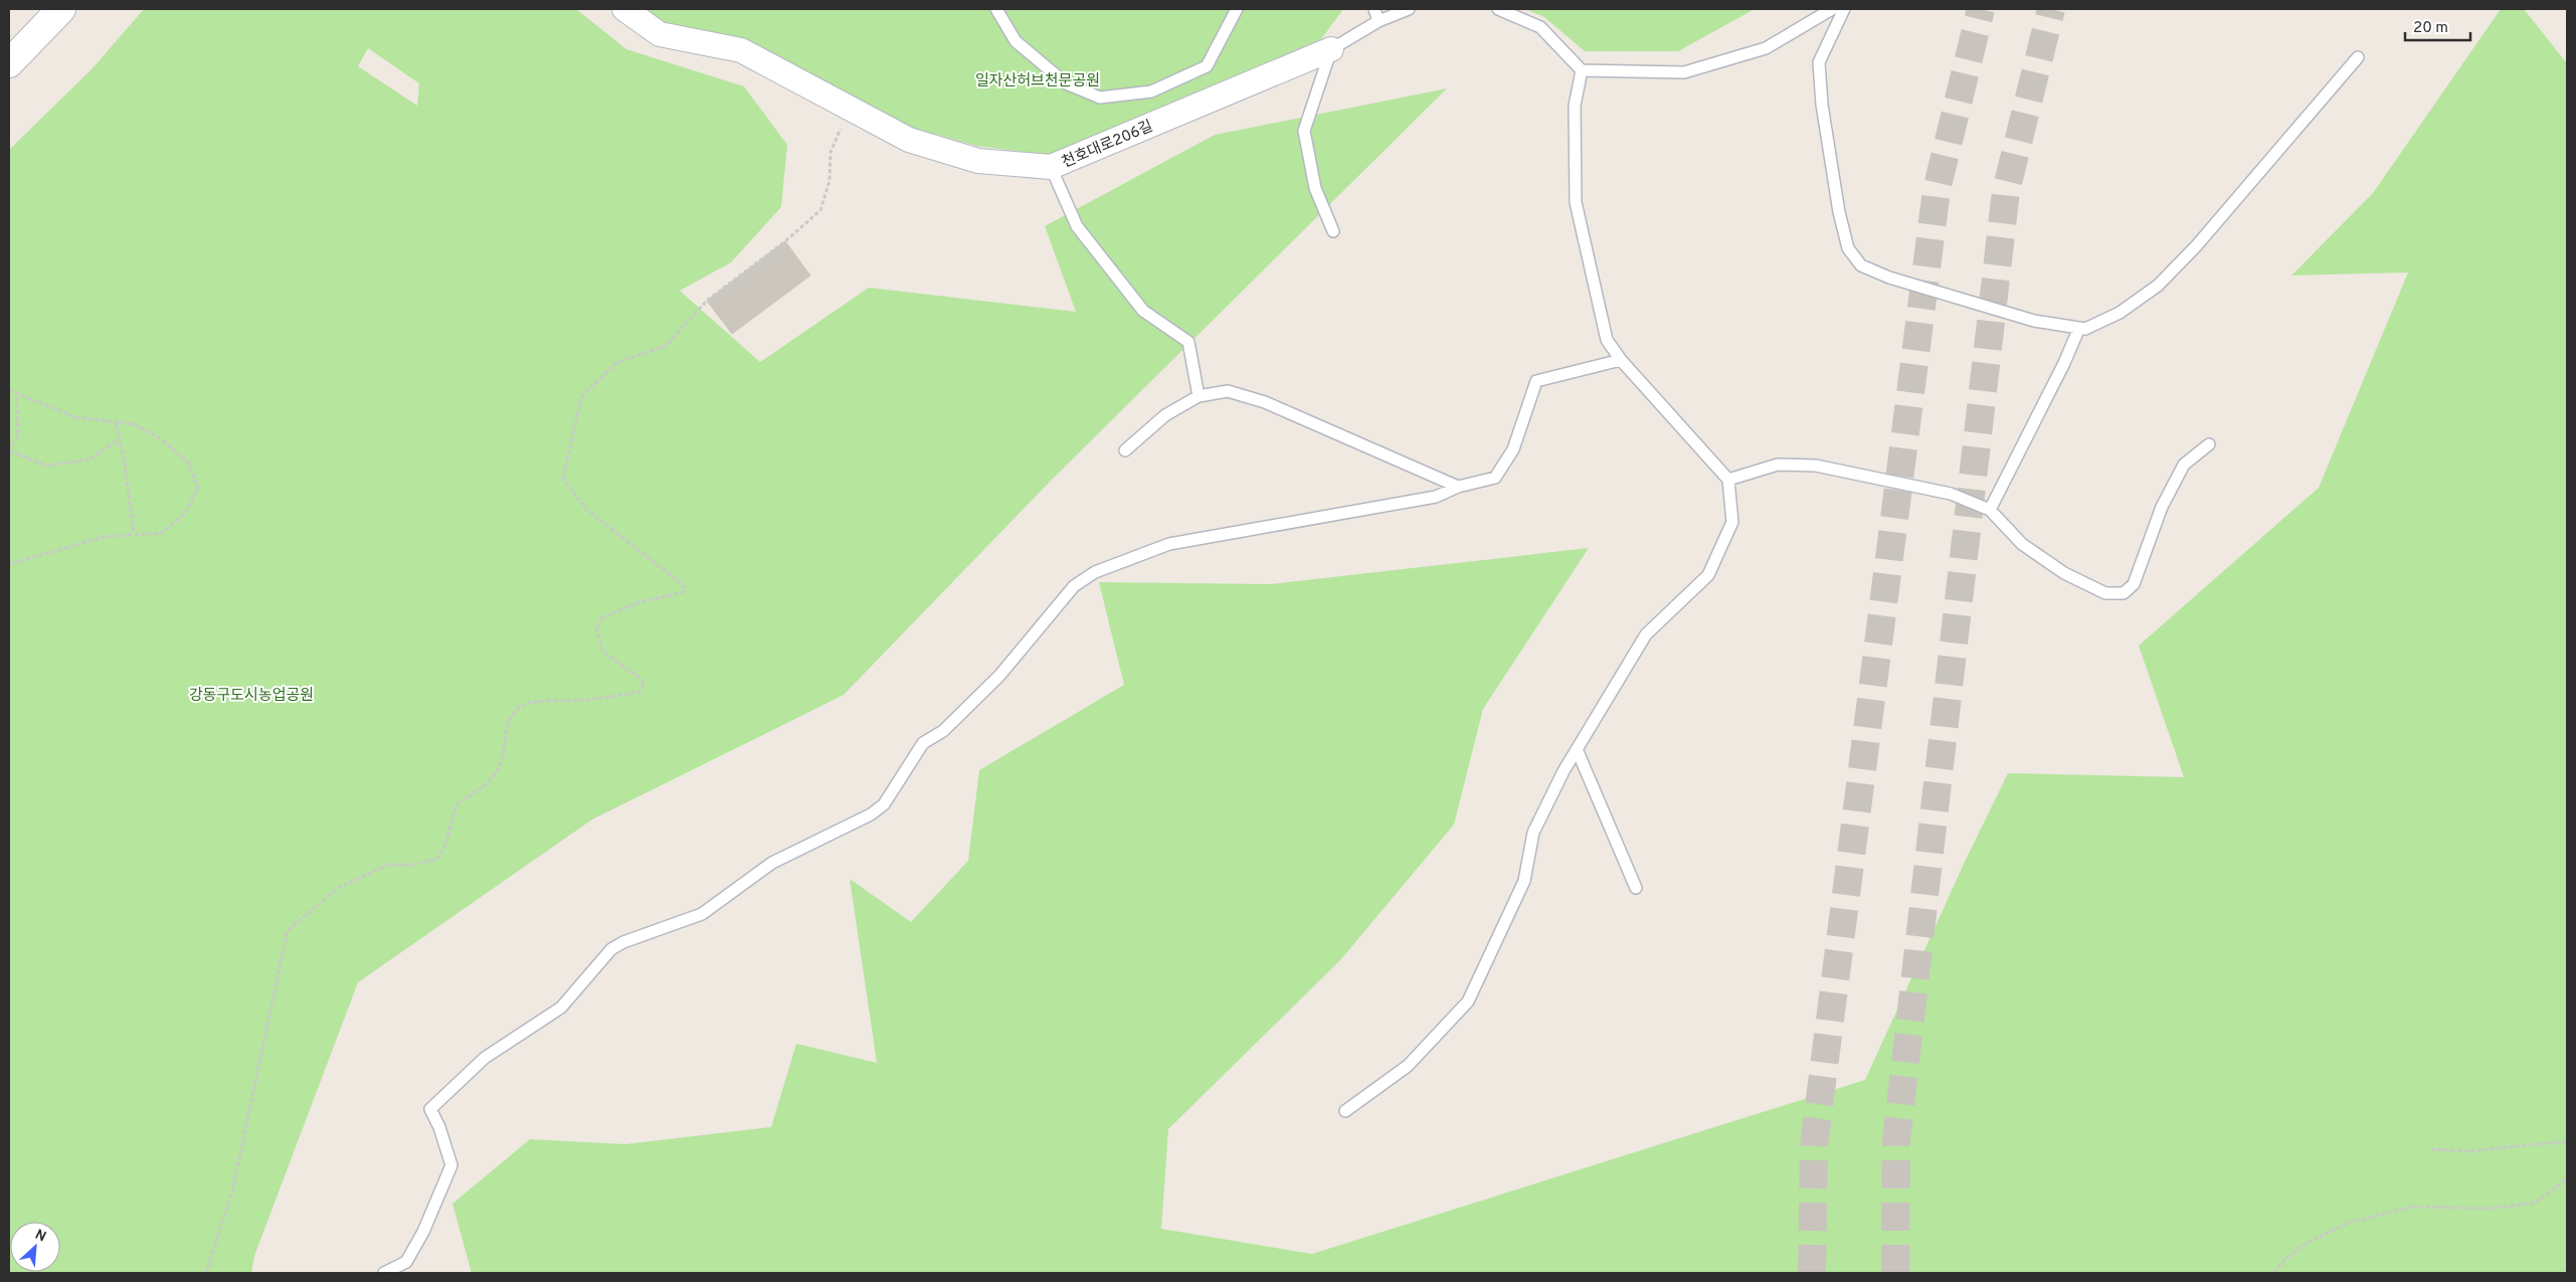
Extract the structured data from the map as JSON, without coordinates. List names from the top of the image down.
{
  "streets": {
    "street": ["천호대로206길"]
  },
  "parks": ["일자산허브천문공원", "강동구도시농업공원"],
  "scale_bar": "20 m",
  "north": "top right"
}
